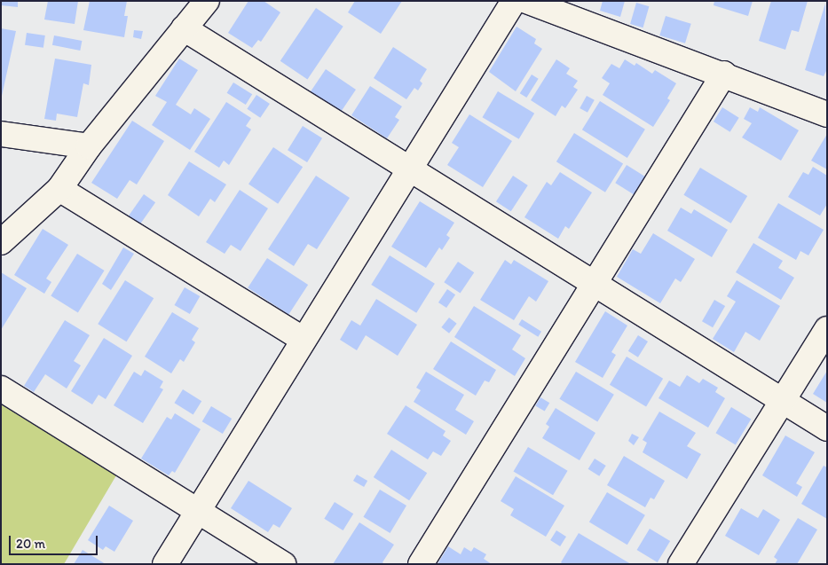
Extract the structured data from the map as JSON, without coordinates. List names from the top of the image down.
{
  "scale_bar": "20 m"
}
